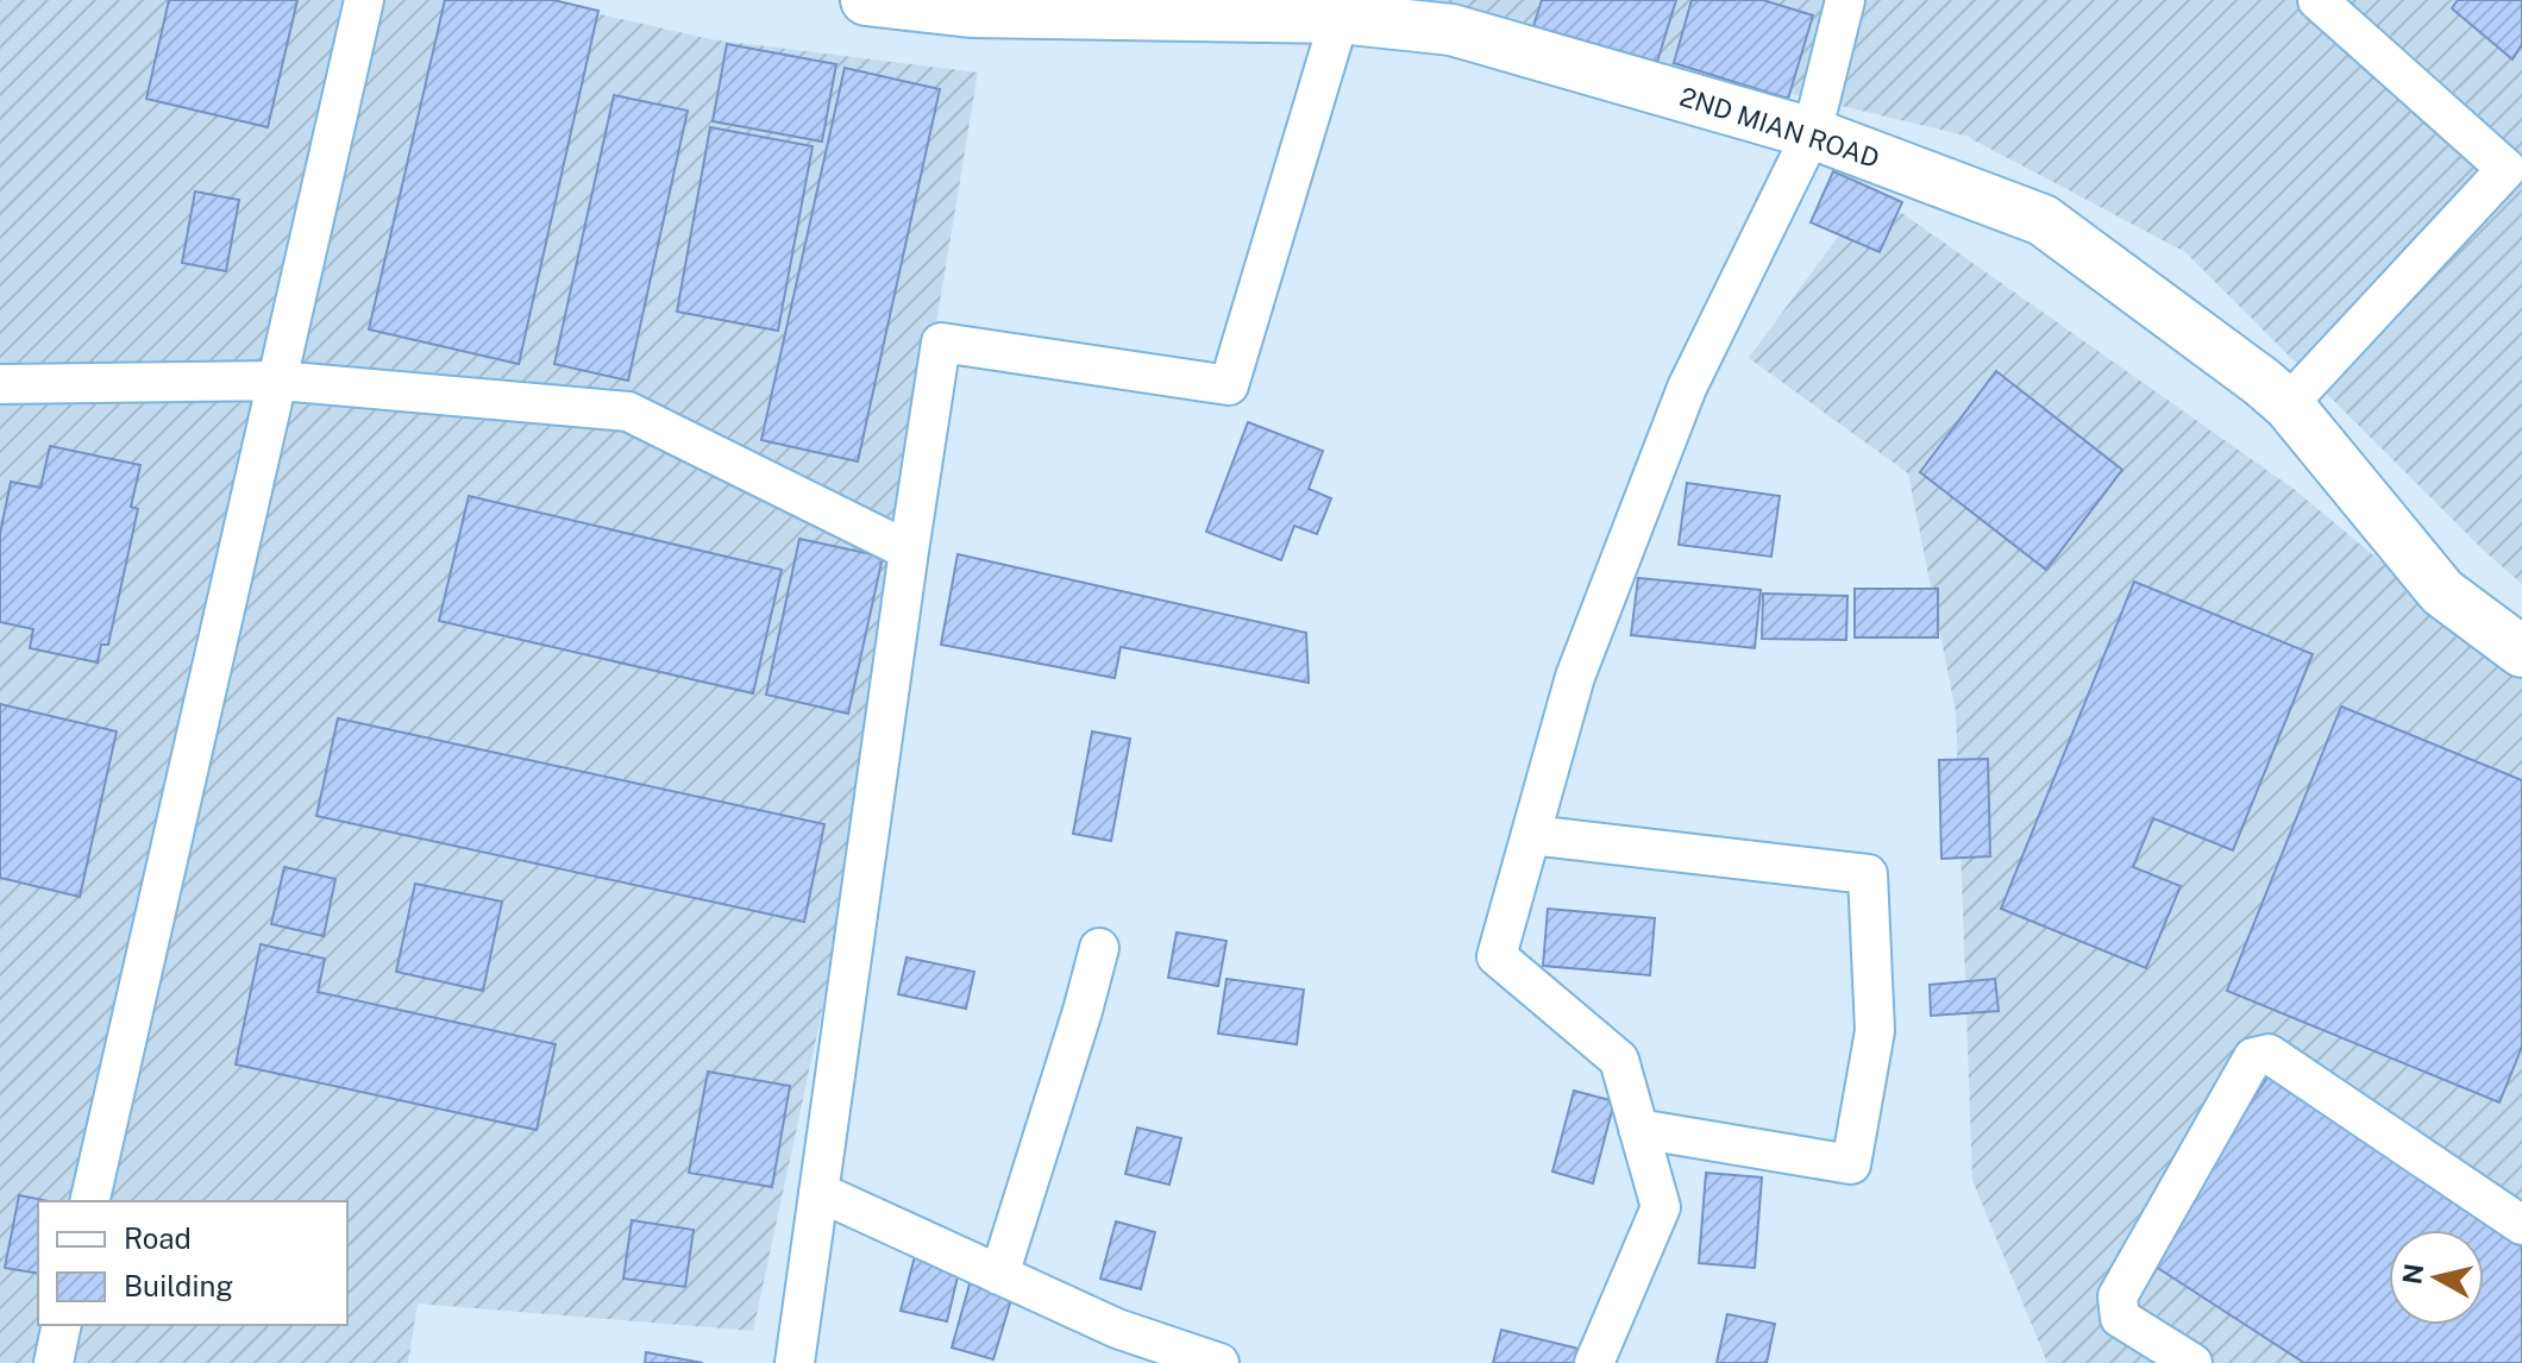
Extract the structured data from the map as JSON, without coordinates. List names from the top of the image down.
{
  "streets": {
    "main road": ["2ND MIAN ROAD"]
  },
  "legend": ["Road", "Building"],
  "north": "left"
}
